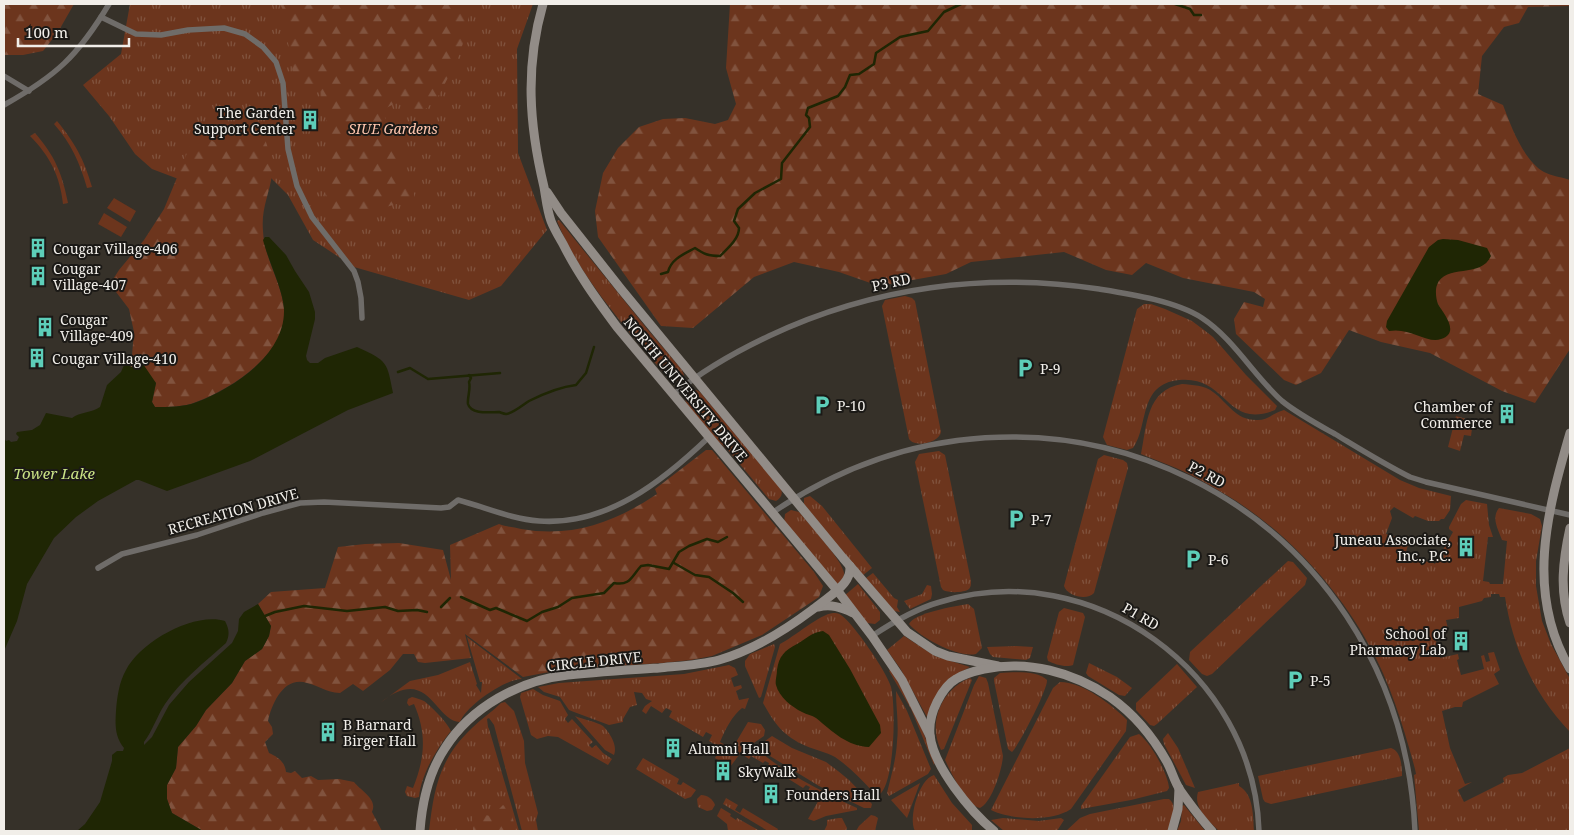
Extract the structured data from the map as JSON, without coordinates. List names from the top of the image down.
{
  "streets": {
    "main road": ["NORTH UNIVERSITY DRIVE", "CIRCLE DRIVE"],
    "street": [
      "P3 RD",
      "P2 RD",
      "RECREATION DRIVE",
      "P1 RD"
    ]
  },
  "crossings": [
    ["P3 RD", "NORTH UNIVERSITY DRIVE"],
    ["NORTH UNIVERSITY DRIVE", "P2 RD"],
    ["NORTH UNIVERSITY DRIVE", "RECREATION DRIVE"],
    ["NORTH UNIVERSITY DRIVE", "P1 RD"],
    ["NORTH UNIVERSITY DRIVE", "CIRCLE DRIVE"]
  ],
  "water": ["Tower Lake"],
  "parks": ["SIUE Gardens"],
  "places": {
    "building": [
      "The Garden Support Center",
      "Cougar Village-406",
      "Cougar Village-407",
      "Cougar Village-409",
      "Cougar Village-410",
      "Chamber of Commerce",
      "Juneau Associate, Inc., P.C.",
      "School of Pharmacy Lab",
      "B Barnard Birger Hall",
      "Alumni Hall",
      "SkyWalk",
      "Founders Hall"
    ],
    "parking": [
      "P-9",
      "P-10",
      "P-7",
      "P-6",
      "P-5"
    ]
  },
  "scale_bar": "100 m"
}
